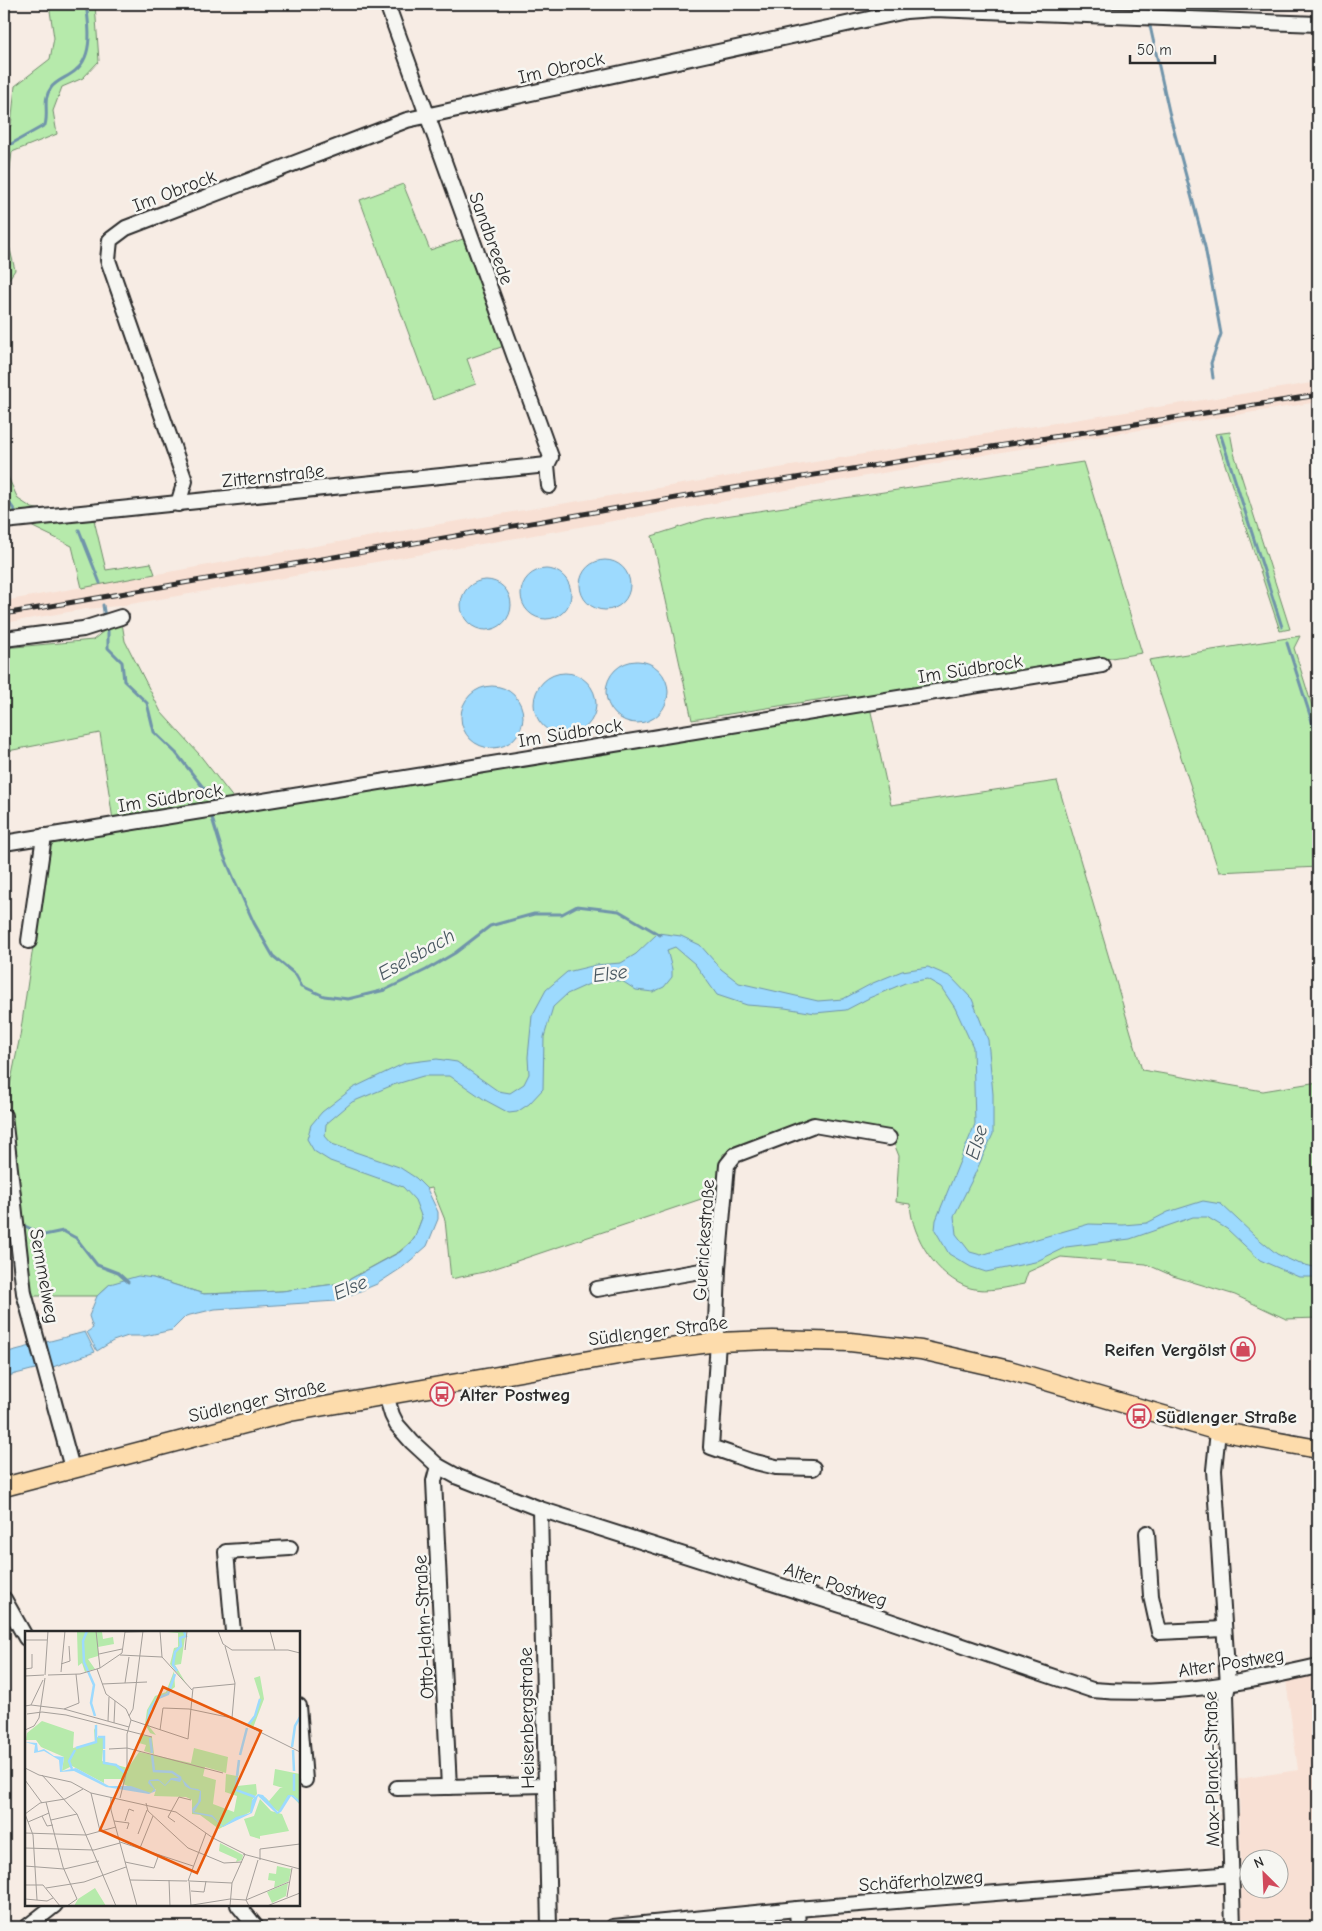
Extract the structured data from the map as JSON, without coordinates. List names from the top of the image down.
{
  "streets": {
    "main road": ["Südlenger Straße"],
    "street": [
      "Im Obrock",
      "Sandbreede",
      "Zitternstraße",
      "Im Südbrock",
      "Guerickestraße",
      "Semmelweg",
      "Alter Postweg",
      "Otto-Hahn-Straße",
      "Heisenbergstraße",
      "Max-Planck-Straße",
      "Schäferholzweg"
    ]
  },
  "crossings": [
    ["Im Obrock", "Sandbreede"],
    ["Im Obrock", "Zitternstraße"],
    ["Sandbreede", "Zitternstraße"],
    ["Guerickestraße", "Südlenger Straße"],
    ["Semmelweg", "Südlenger Straße"],
    ["Südlenger Straße", "Alter Postweg"],
    ["Südlenger Straße", "Max-Planck-Straße"],
    ["Alter Postweg", "Otto-Hahn-Straße"],
    ["Alter Postweg", "Heisenbergstraße"],
    ["Alter Postweg", "Max-Planck-Straße"],
    ["Max-Planck-Straße", "Schäferholzweg"]
  ],
  "water": ["Eselsbach", "Else"],
  "places": {
    "shop": ["Reifen Vergölst"],
    "bus stop": ["Alter Postweg", "Südlenger Straße"]
  },
  "scale_bar": "50 m",
  "north": "top left"
}
